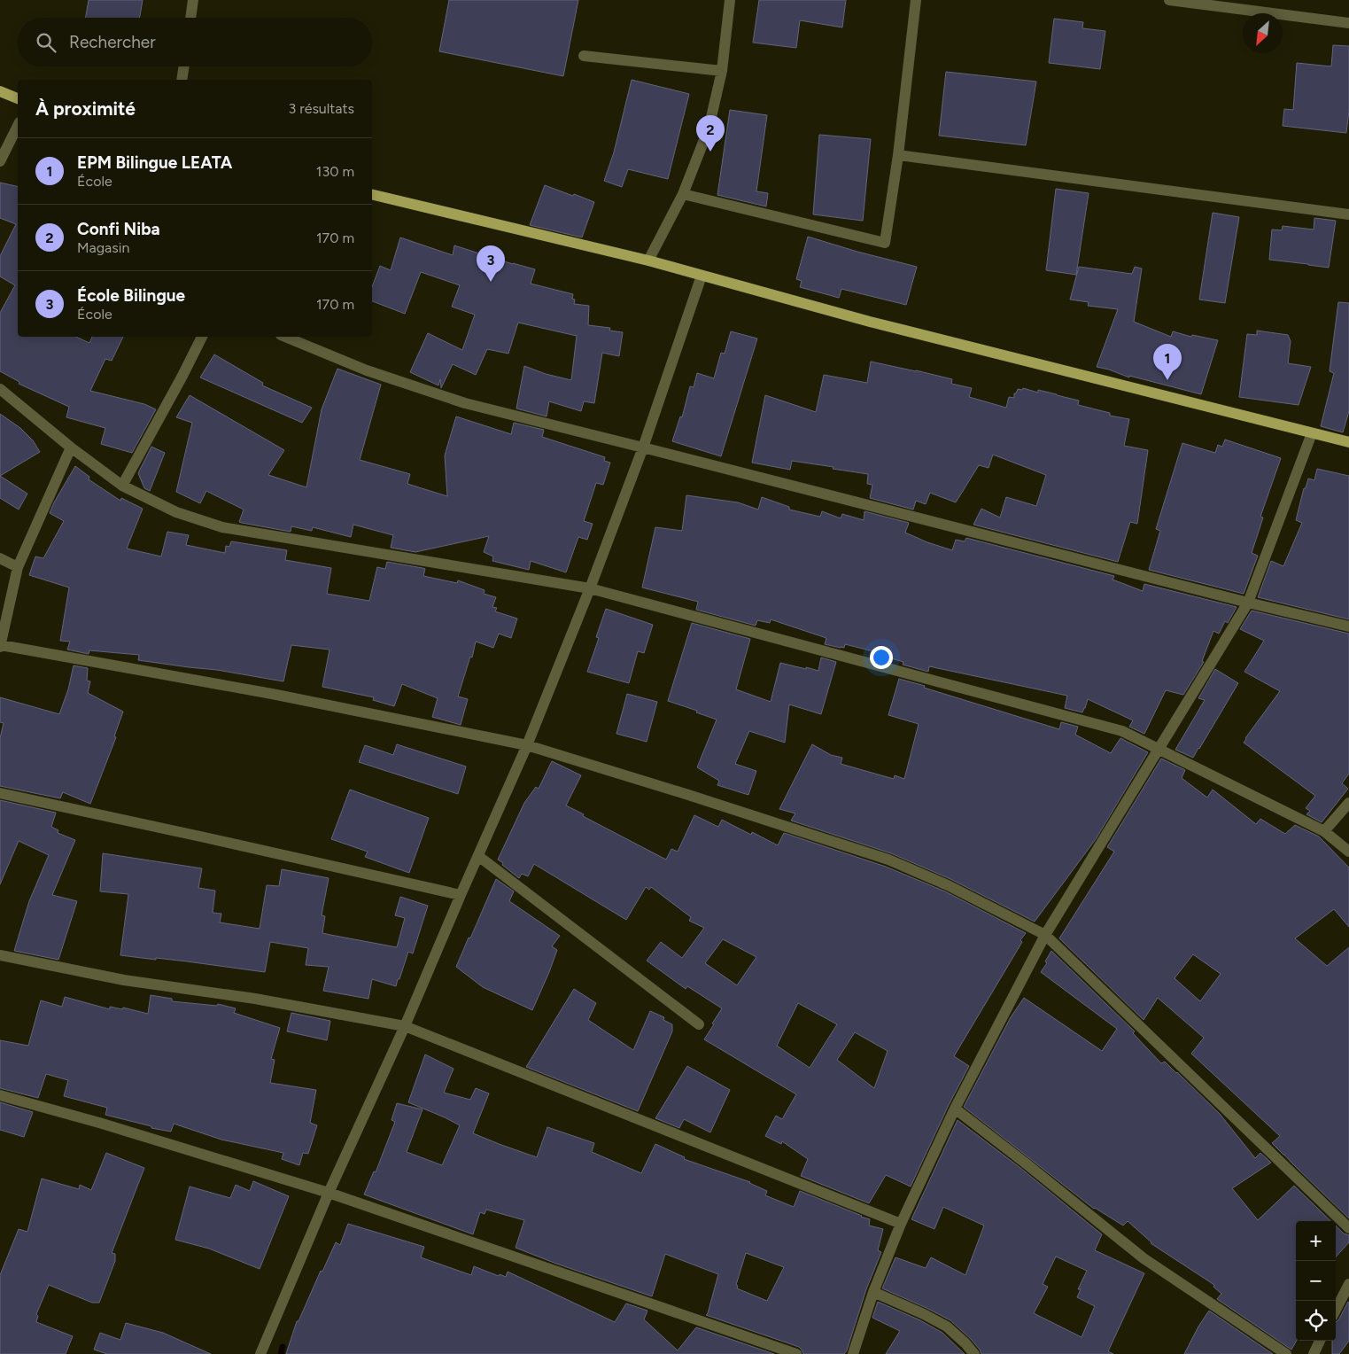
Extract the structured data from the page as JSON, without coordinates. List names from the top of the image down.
{
  "north": "bottom left",
  "page": {
    "search": "Rechercher",
    "heading": ["À proximité", "3 résultats"],
    "pins": ["2", "3", "1"],
    "list": [
      {
        "mark": "1",
        "name": "EPM Bilingue LEATA",
        "note": "École",
        "value": "130 m"
      },
      {
        "mark": "2",
        "name": "Confi Niba",
        "note": "Magasin",
        "value": "170 m"
      },
      {
        "mark": "3",
        "name": "École Bilingue",
        "note": "École",
        "value": "170 m"
      }
    ],
    "map_buttons": ["+", "−"]
  }
}
